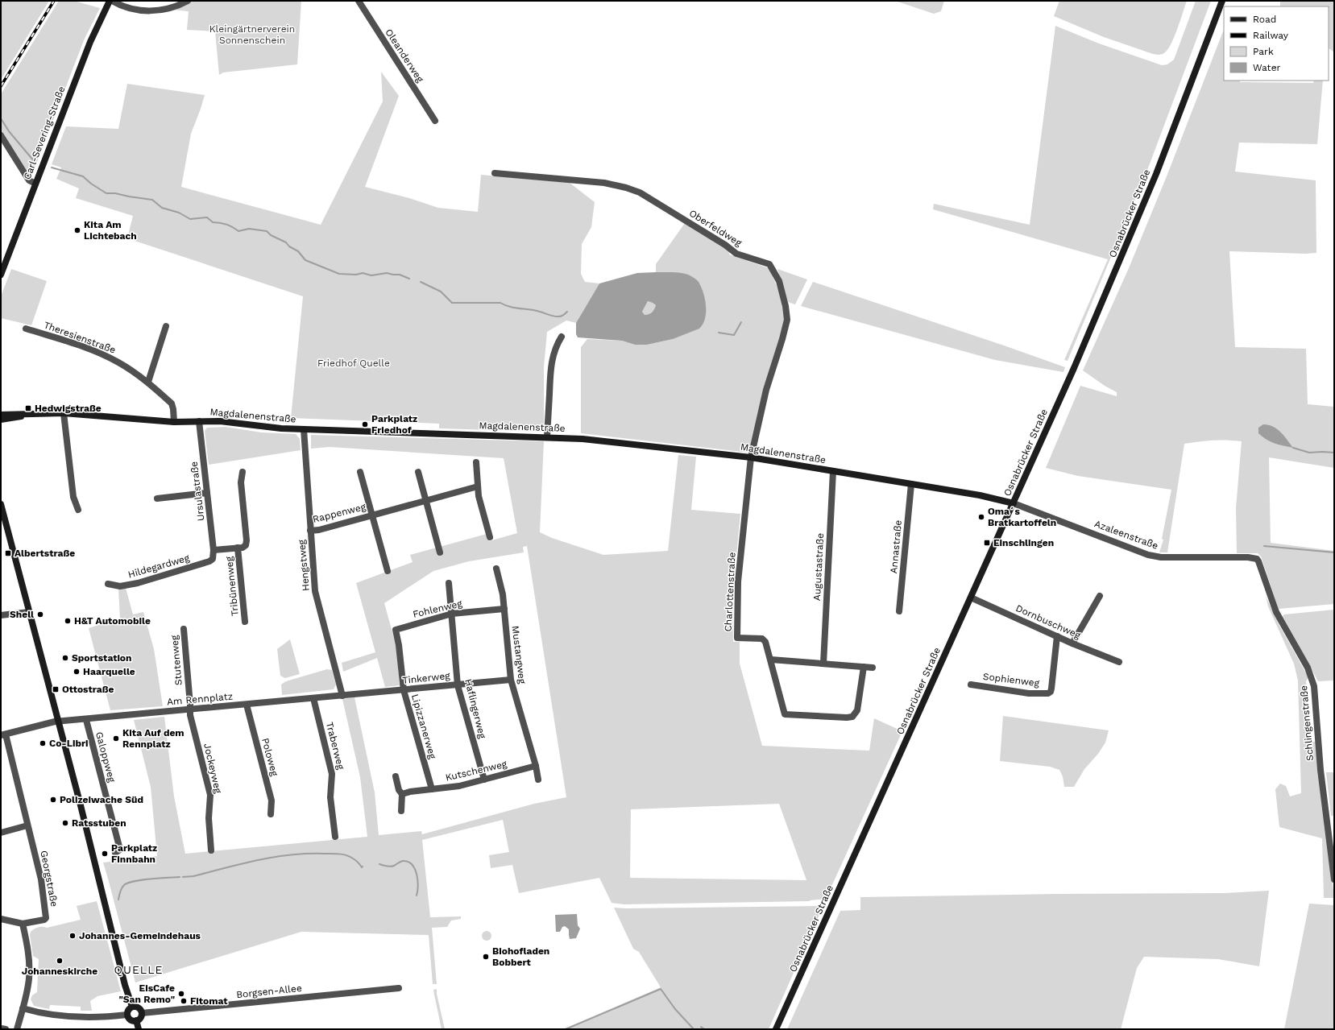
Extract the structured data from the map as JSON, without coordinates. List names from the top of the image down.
{
  "streets": {
    "street": [
      "Oleanderweg",
      "Carl-Severing-Straße",
      "Osnabrücker Straße",
      "Oberfeldweg",
      "Theresienstraße",
      "Magdalenenstraße",
      "Ursulastraße",
      "Rappenweg",
      "Azaleenstraße",
      "Annastraße",
      "Hengstweg",
      "Hildegardweg",
      "Augustastraße",
      "Tribünenweg",
      "Charlottenstraße",
      "Fohlenweg",
      "Dornbuschweg",
      "Mustangweg",
      "Stutenweg",
      "Tinkerweg",
      "Sophienweg",
      "Am Rennplatz",
      "Haflingerweg",
      "Schlingenstraße",
      "Lipizzanerweg",
      "Traberweg",
      "Galoppweg",
      "Poloweg",
      "Jockeyweg",
      "Kutschenweg",
      "Georgstraße",
      "Borgsen-Allee"
    ]
  },
  "crossings": [
    ["Osnabrücker Straße", "Magdalenenstraße"],
    ["Osnabrücker Straße", "Azaleenstraße"],
    ["Osnabrücker Straße", "Dornbuschweg"],
    ["Oberfeldweg", "Magdalenenstraße"],
    ["Oberfeldweg", "Charlottenstraße"],
    ["Theresienstraße", "Magdalenenstraße"],
    ["Magdalenenstraße", "Ursulastraße"],
    ["Magdalenenstraße", "Azaleenstraße"],
    ["Magdalenenstraße", "Annastraße"],
    ["Magdalenenstraße", "Hengstweg"],
    ["Magdalenenstraße", "Augustastraße"],
    ["Magdalenenstraße", "Charlottenstraße"],
    ["Ursulastraße", "Hildegardweg"],
    ["Ursulastraße", "Tribünenweg"],
    ["Rappenweg", "Hengstweg"],
    ["Azaleenstraße", "Schlingenstraße"],
    ["Hengstweg", "Tinkerweg"],
    ["Hengstweg", "Am Rennplatz"],
    ["Fohlenweg", "Mustangweg"],
    ["Fohlenweg", "Haflingerweg"],
    ["Fohlenweg", "Lipizzanerweg"],
    ["Dornbuschweg", "Sophienweg"],
    ["Mustangweg", "Tinkerweg"],
    ["Mustangweg", "Kutschenweg"],
    ["Stutenweg", "Am Rennplatz"],
    ["Stutenweg", "Jockeyweg"],
    ["Tinkerweg", "Am Rennplatz"],
    ["Tinkerweg", "Haflingerweg"],
    ["Tinkerweg", "Lipizzanerweg"],
    ["Am Rennplatz", "Traberweg"],
    ["Am Rennplatz", "Galoppweg"],
    ["Am Rennplatz", "Poloweg"],
    ["Am Rennplatz", "Jockeyweg"],
    ["Haflingerweg", "Kutschenweg"],
    ["Lipizzanerweg", "Kutschenweg"]
  ],
  "districts": ["QUELLE"],
  "parks": ["Kleingärtnerverein Sonnenschein", "Friedhof Quelle"],
  "places": {
    "other": [
      "Kita Am Lichtebach",
      "Parkplatz Friedhof",
      "Oma´s Bratkartoffeln",
      "Shell",
      "H&T Automobile",
      "Sportstation",
      "Haarquelle",
      "Kita Auf dem Rennplatz",
      "Co-Libri",
      "Polizeiwache Süd",
      "Ratsstuben",
      "Parkplatz Finnbahn",
      "Johannes-Gemeindehaus",
      "Biohofladen Bobbert",
      "Johanneskirche",
      "EisCafe \"San Remo\"",
      "Fitomat"
    ],
    "transit": [
      "Hedwigstraße",
      "Einschlingen",
      "Albertstraße",
      "Ottostraße"
    ]
  },
  "legend": [
    "Road",
    "Railway",
    "Park",
    "Water"
  ]
}
